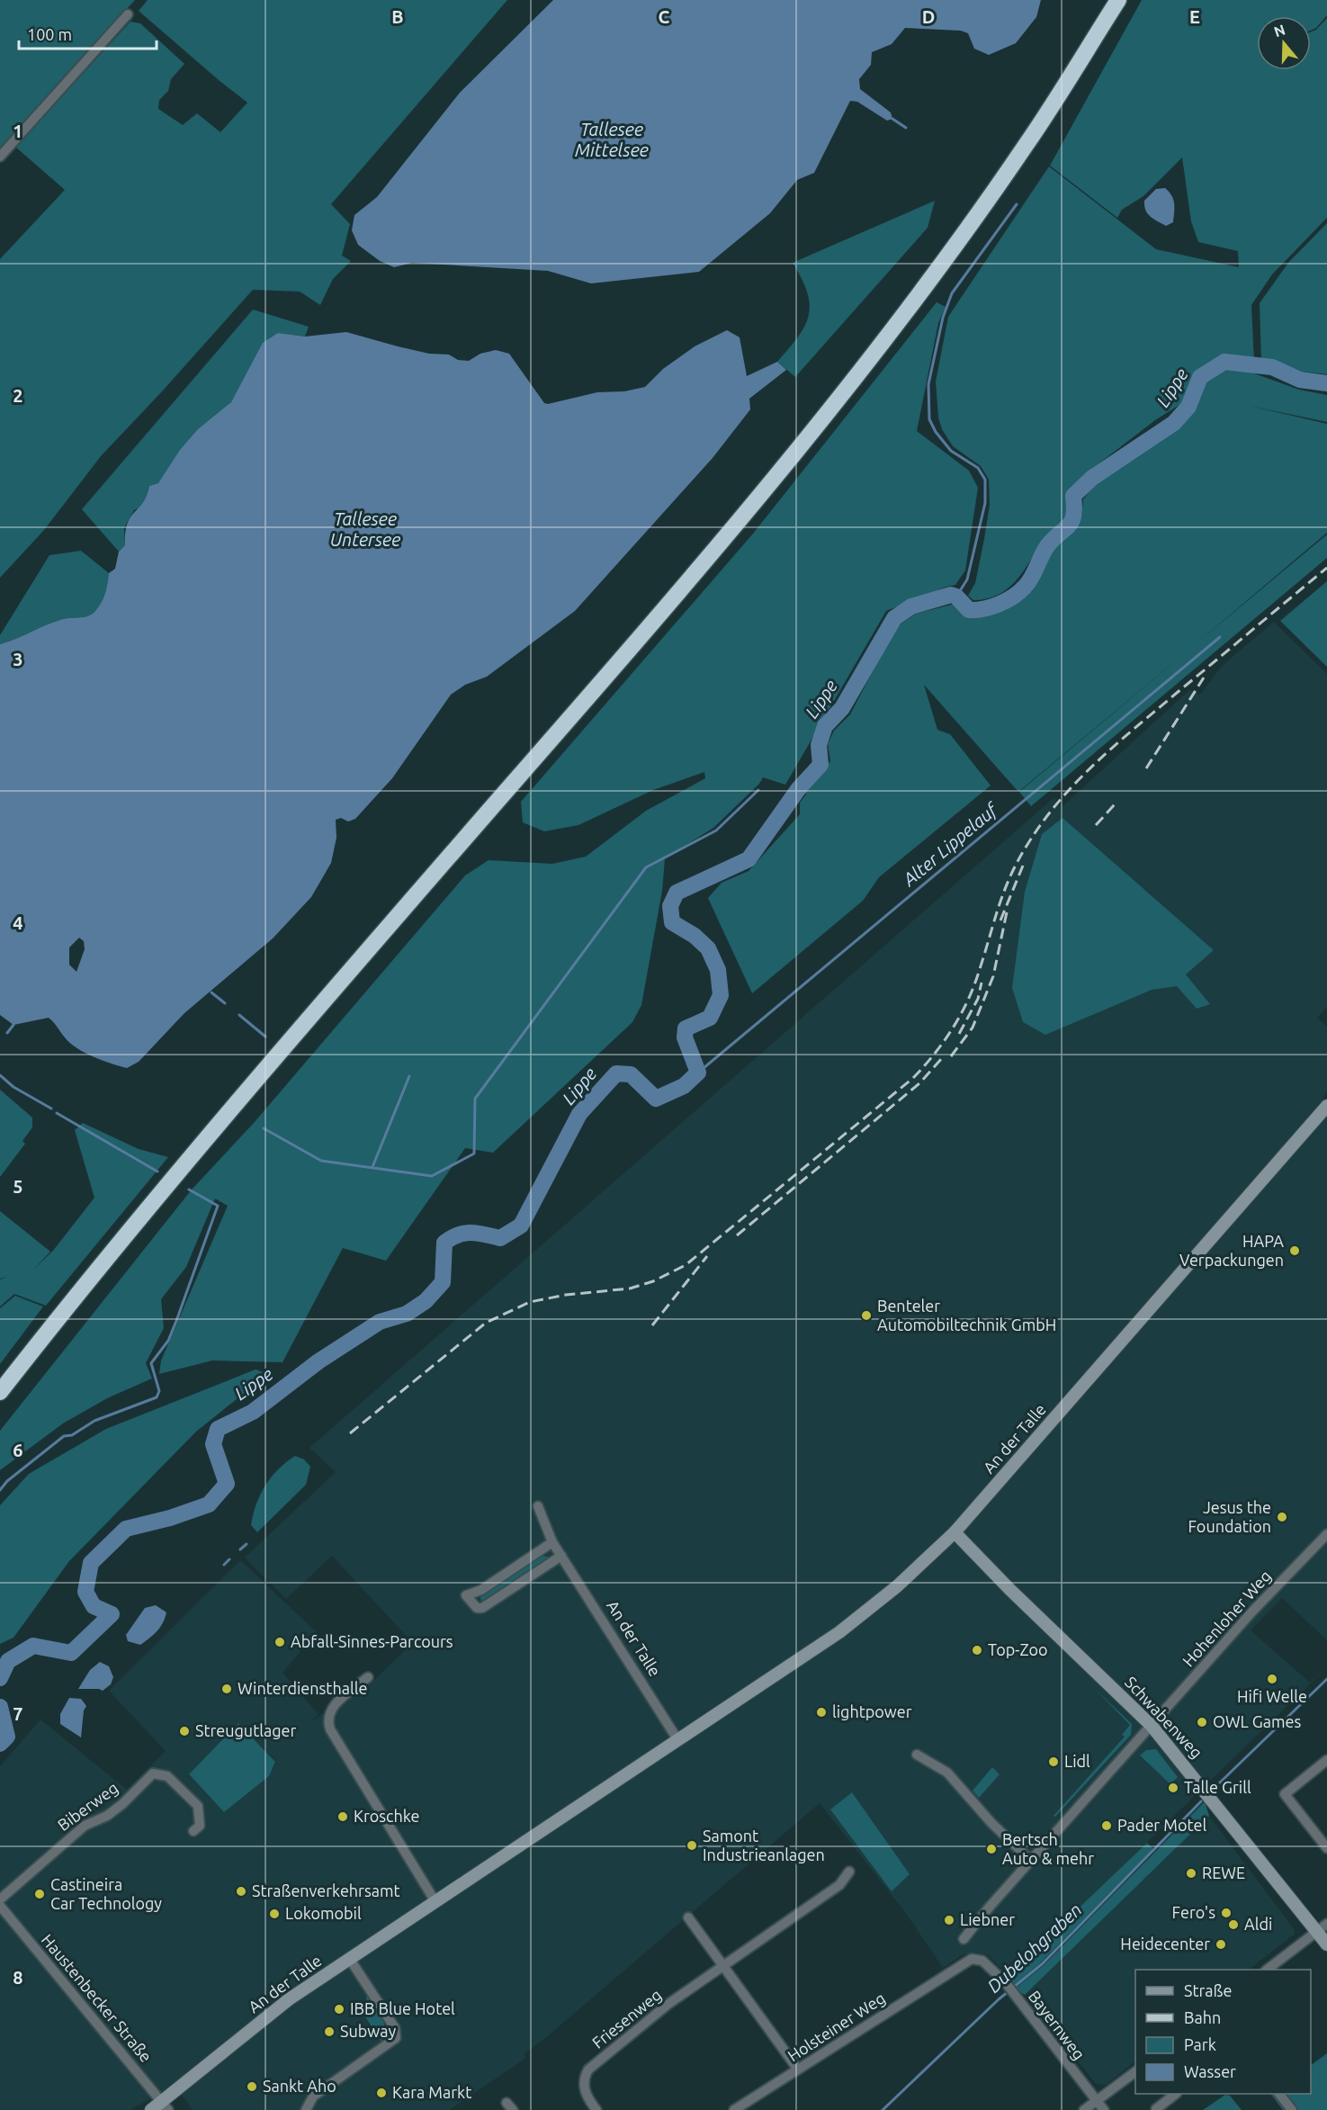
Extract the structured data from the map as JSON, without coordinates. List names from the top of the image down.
{
  "streets": {
    "street": [
      "An der Talle",
      "Hohenloher Weg",
      "Schwabenweg",
      "Biberweg",
      "Haustenbecker Straße",
      "Friesenweg",
      "Bayernweg",
      "Holsteiner Weg"
    ]
  },
  "crossings": [
    ["An der Talle", "Schwabenweg"],
    ["An der Talle", "Haustenbecker Straße"],
    ["Hohenloher Weg", "Schwabenweg"],
    ["Bayernweg", "Holsteiner Weg"]
  ],
  "water": [
    "Tallesee Mittelsee",
    "Lippe",
    "Tallesee Untersee",
    "Alter Lippelauf",
    "Dubelohgraben"
  ],
  "places": [
    "HAPA Verpackungen",
    "Benteler Automobiltechnik GmbH",
    "Jesus the Foundation",
    "Abfall-Sinnes-Parcours",
    "Top-Zoo",
    "Hifi Welle",
    "Winterdiensthalle",
    "lightpower",
    "OWL Games",
    "Streugutlager",
    "Lidl",
    "Talle Grill",
    "Kroschke",
    "Pader Motel",
    "Samont Industrieanlagen",
    "Bertsch Auto & mehr",
    "REWE",
    "Straßenverkehrsamt",
    "Castineira Car Technology",
    "Fero's",
    "Lokomobil",
    "Liebner",
    "Aldi",
    "Heidecenter",
    "IBB Blue Hotel",
    "Subway",
    "Sankt Aho",
    "Kara Markt"
  ],
  "legend": [
    "Straße",
    "Bahn",
    "Park",
    "Wasser"
  ],
  "scale_bar": "100 m",
  "north": "top",
  "grid": {
    "columns": [
      "B",
      "C",
      "D",
      "E"
    ],
    "rows": [
      "1",
      "2",
      "3",
      "4",
      "5",
      "6",
      "7",
      "8"
    ]
  }
}
